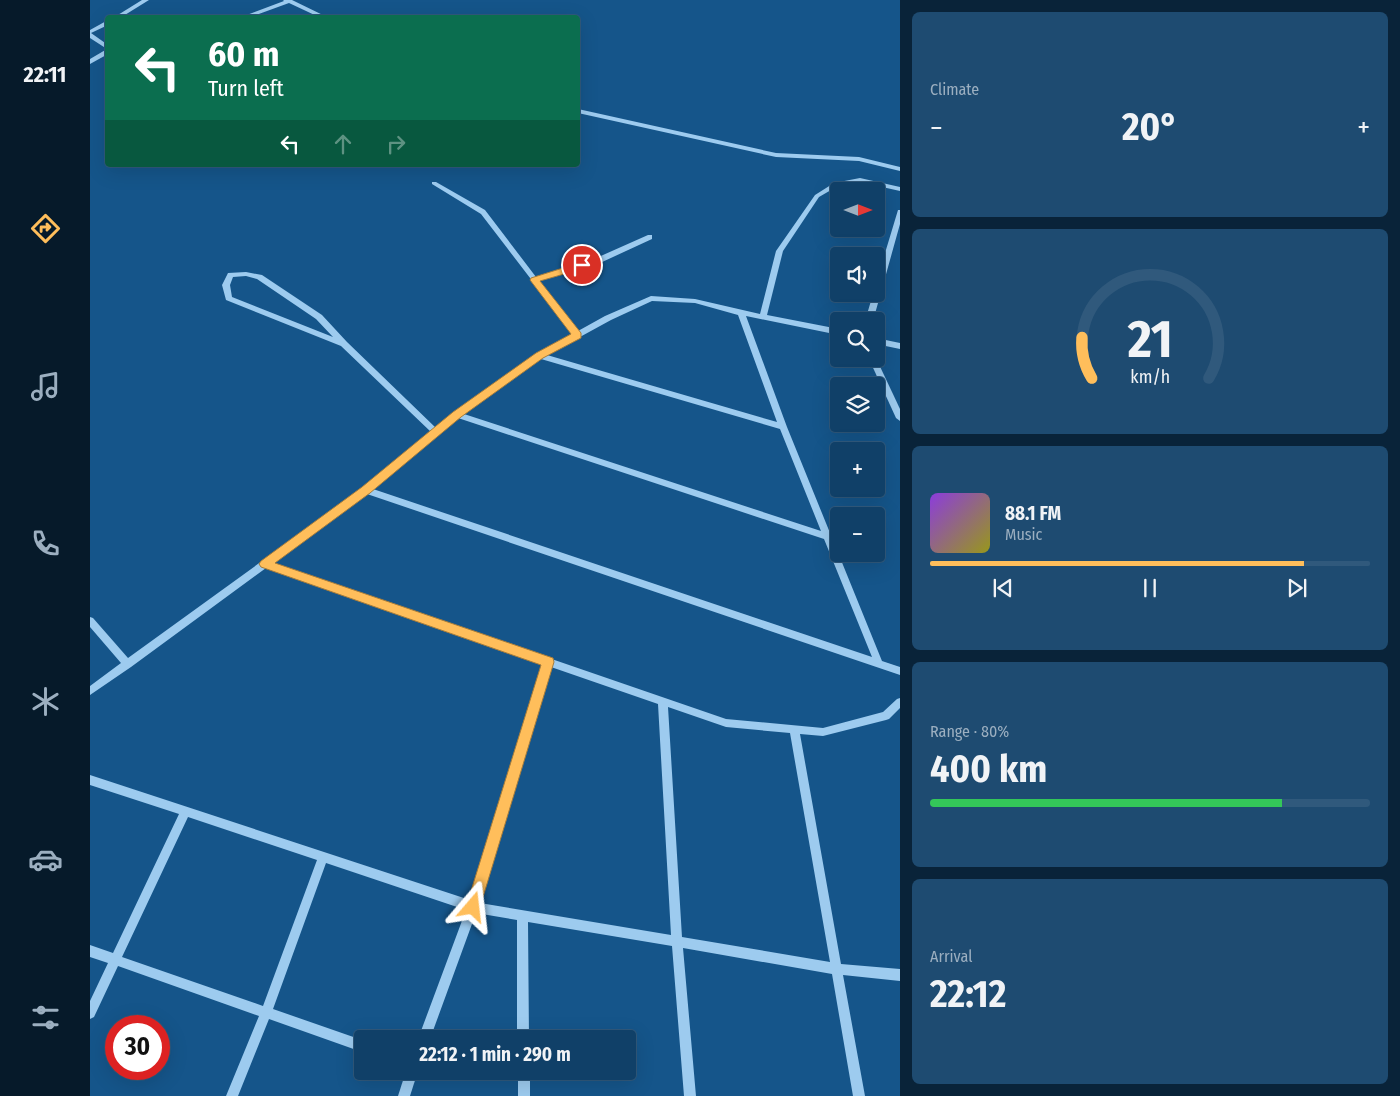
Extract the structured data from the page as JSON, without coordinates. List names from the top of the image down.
{
  "north": "right",
  "page": {
    "tabs": "22:11",
    "tile": [
      "Climate",
      ["Range · 80%", "400 km"],
      ["Arrival", "22:12"]
    ],
    "turn": ["60 m", "Turn left"],
    "heat": ["−", "20°", "+"],
    "map_buttons": ["+", "−"],
    "song": ["88.1 FM", "Music"],
    "limit": "30",
    "trip": "22:12 · 1 min · 290 m",
    "gauge": ["21", "km/h"]
  }
}
